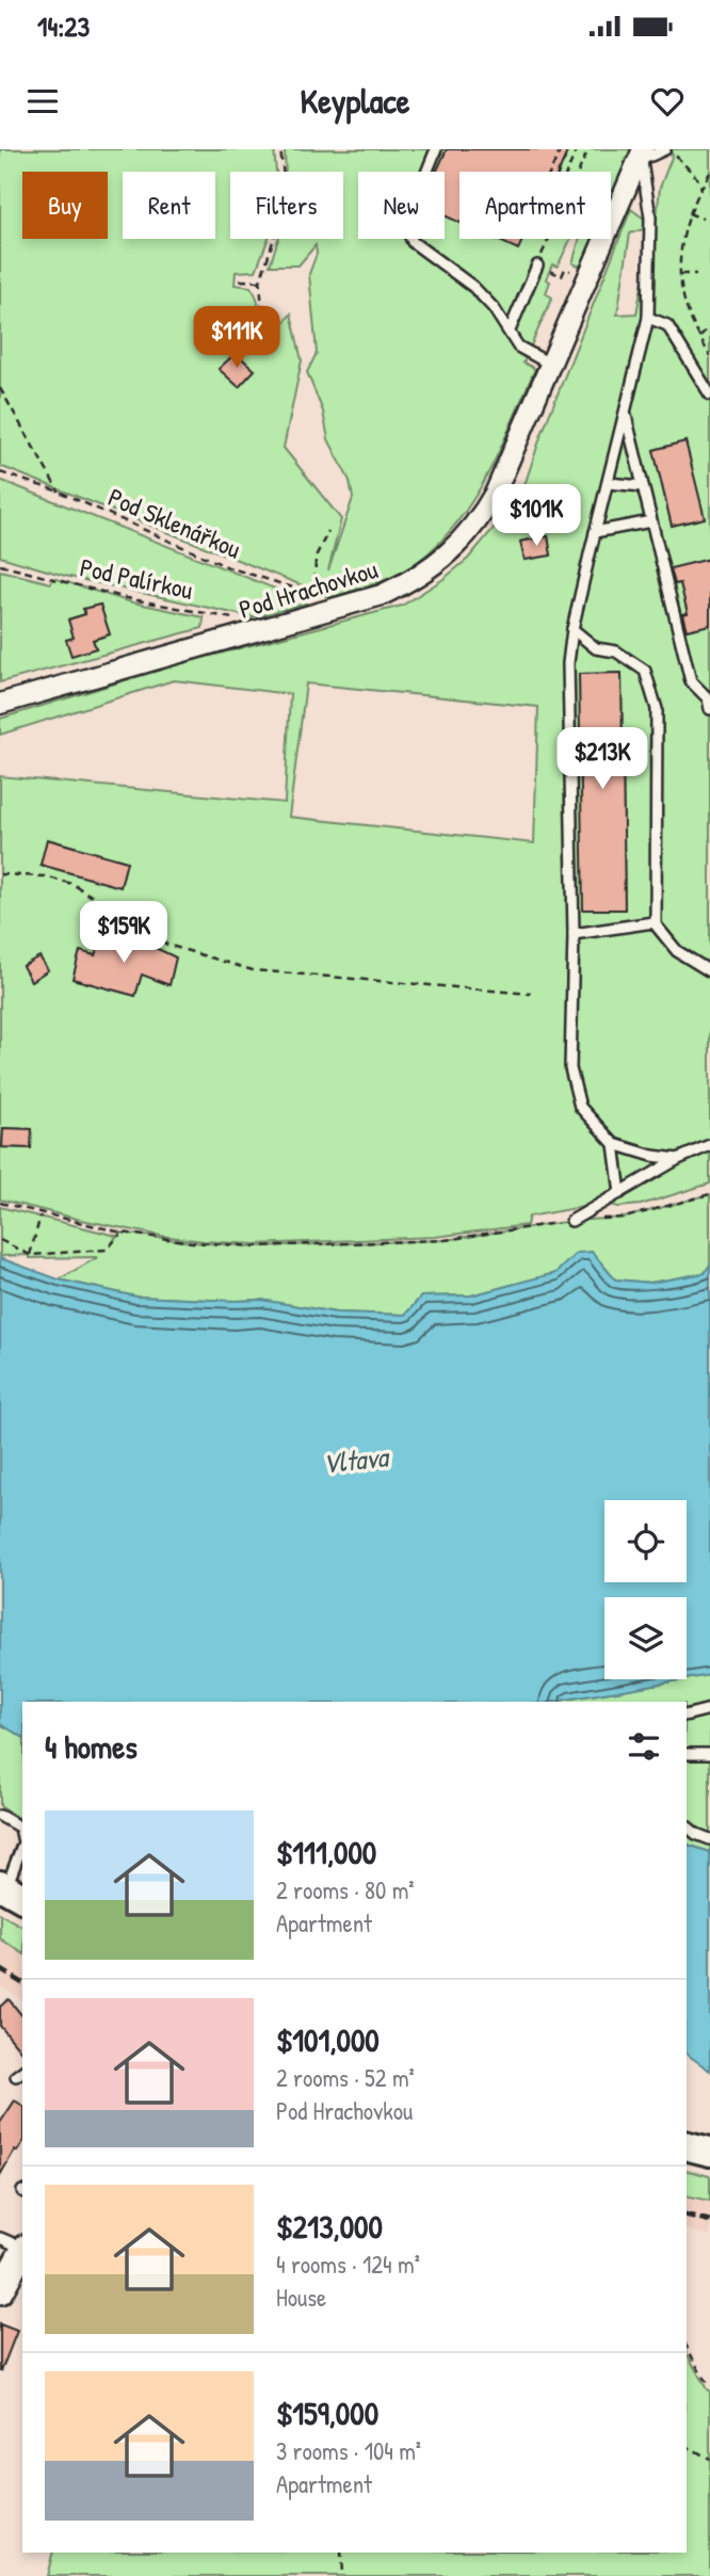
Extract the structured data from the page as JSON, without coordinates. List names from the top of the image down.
{
  "streets": {
    "street": ["Pod Hrachovkou"],
    "path": ["Pod Sklenářkou", "Pod Palírkou"]
  },
  "crossings": [
    ["Pod Palírkou", "Pod Hrachovkou"]
  ],
  "water": ["Vltava"],
  "page": {
    "status": "14:23",
    "header": "Keyplace",
    "chip": [
      "Buy",
      "Rent",
      "Filters",
      "New",
      "Apartment"
    ],
    "price": [
      "$111K",
      "$101K",
      "$213K",
      "$159K"
    ],
    "heading": "4 homes",
    "list": [
      {
        "name": "$111,000",
        "note": "2 rooms · 80 m² · Apartment"
      },
      {
        "name": "$101,000",
        "note": "2 rooms · 52 m² · Pod Hrachovkou"
      },
      {
        "name": "$213,000",
        "note": "4 rooms · 124 m² · House"
      },
      {
        "name": "$159,000",
        "note": "3 rooms · 104 m² · Apartment"
      }
    ]
  }
}
